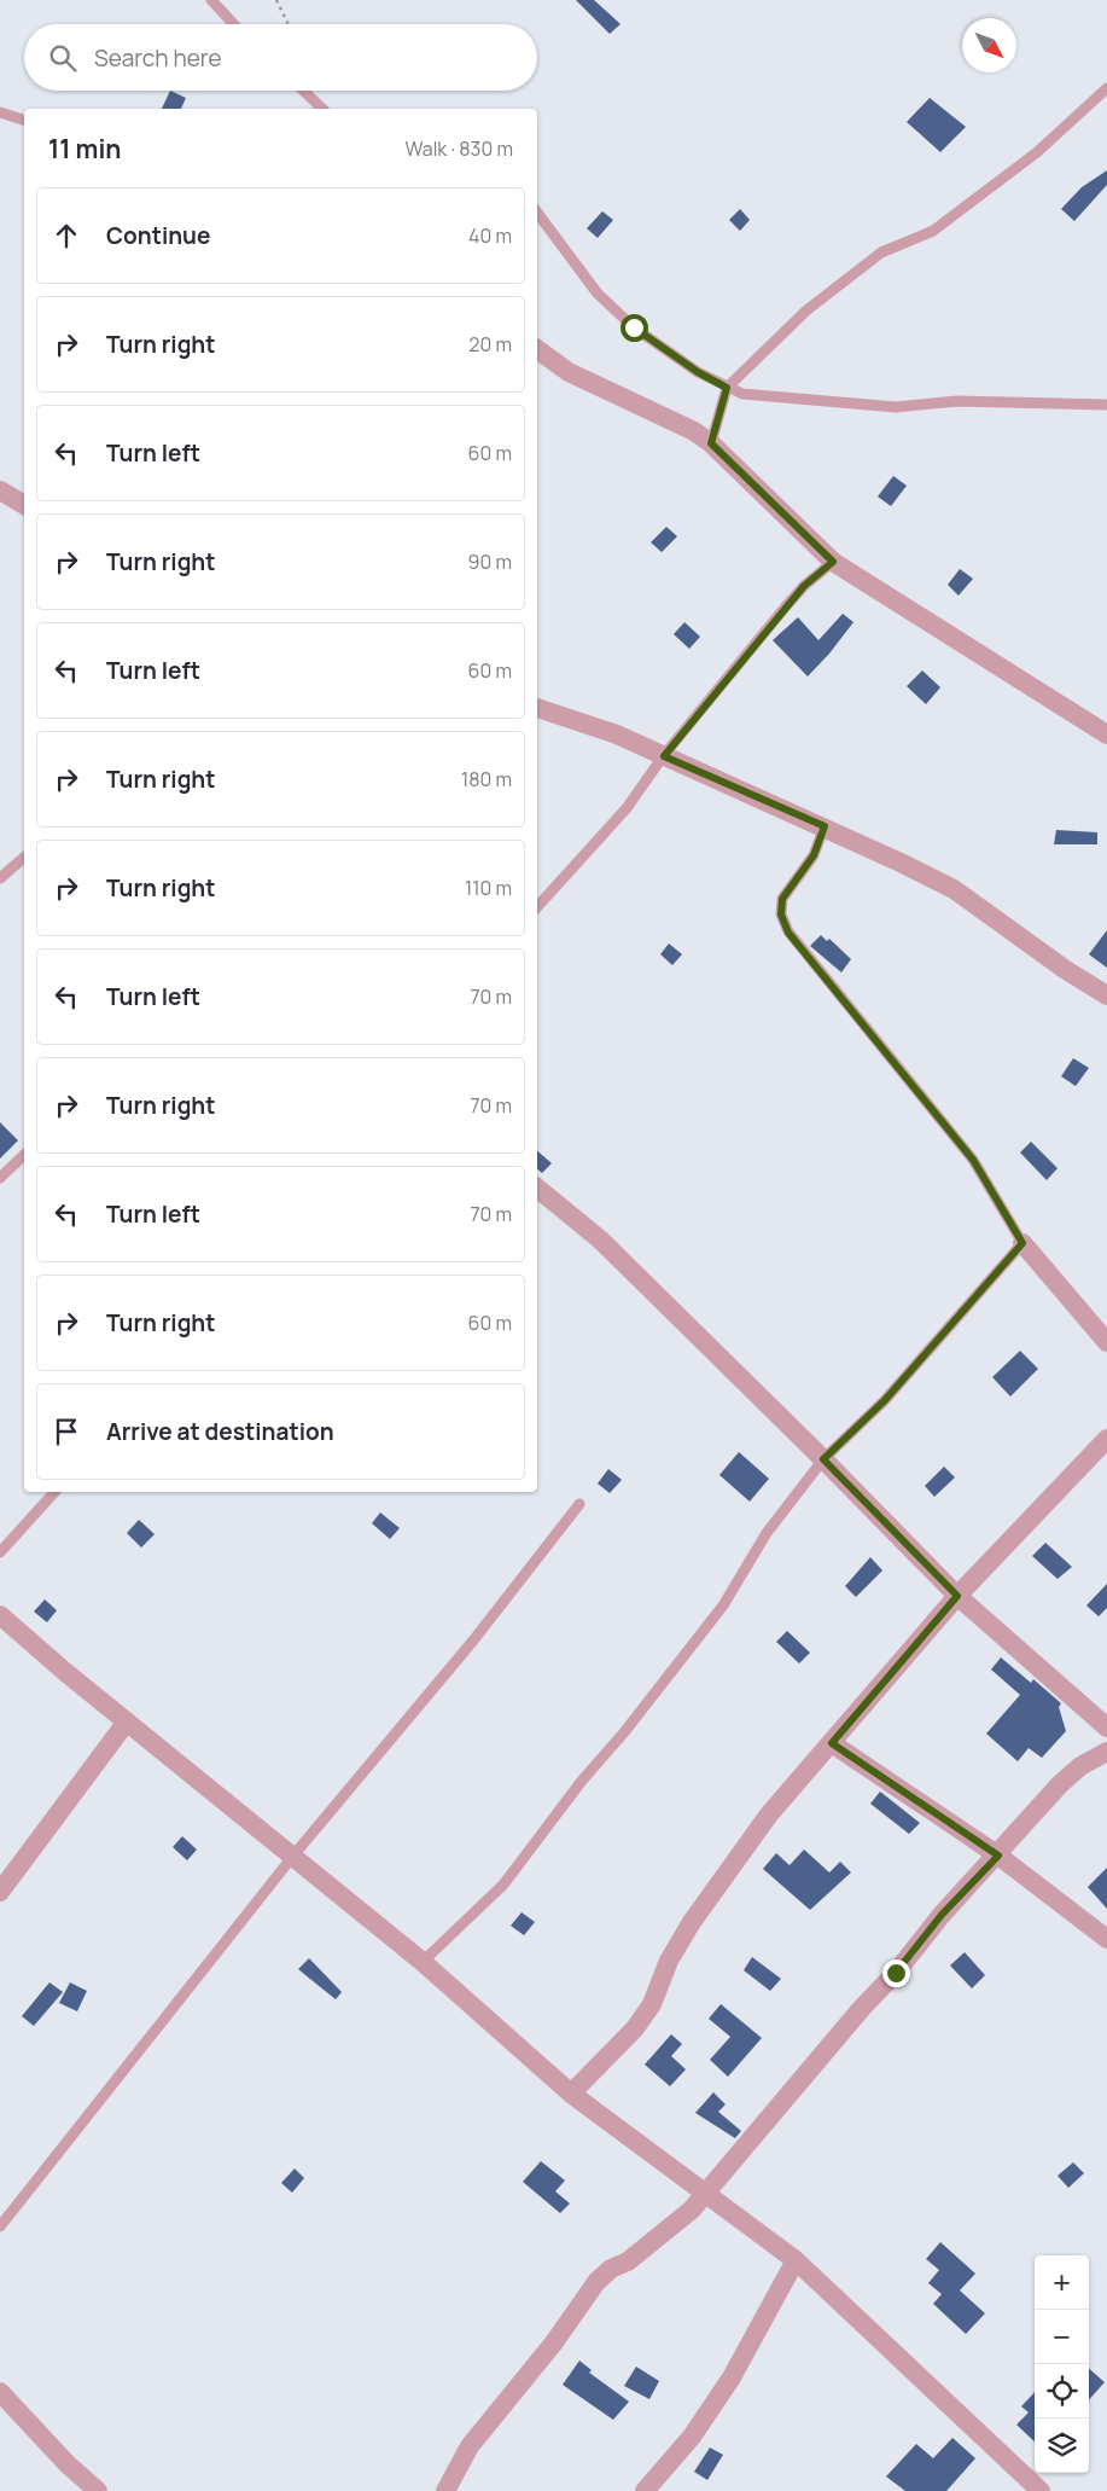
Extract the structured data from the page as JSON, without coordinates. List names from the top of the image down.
{
  "north": "bottom right",
  "page": {
    "search": "Search here",
    "heading": ["11 min", "Walk · 830 m"],
    "list": [
      ["Continue", "40 m"],
      ["Turn right", "20 m"],
      ["Turn left", "60 m"],
      ["Turn right", "90 m"],
      ["Turn left", "60 m"],
      ["Turn right", "180 m"],
      ["Turn right", "110 m"],
      ["Turn left", "70 m"],
      ["Turn right", "70 m"],
      ["Turn left", "70 m"],
      ["Turn right", "60 m"],
      "Arrive at destination"
    ],
    "map_buttons": ["+", "−"]
  }
}
